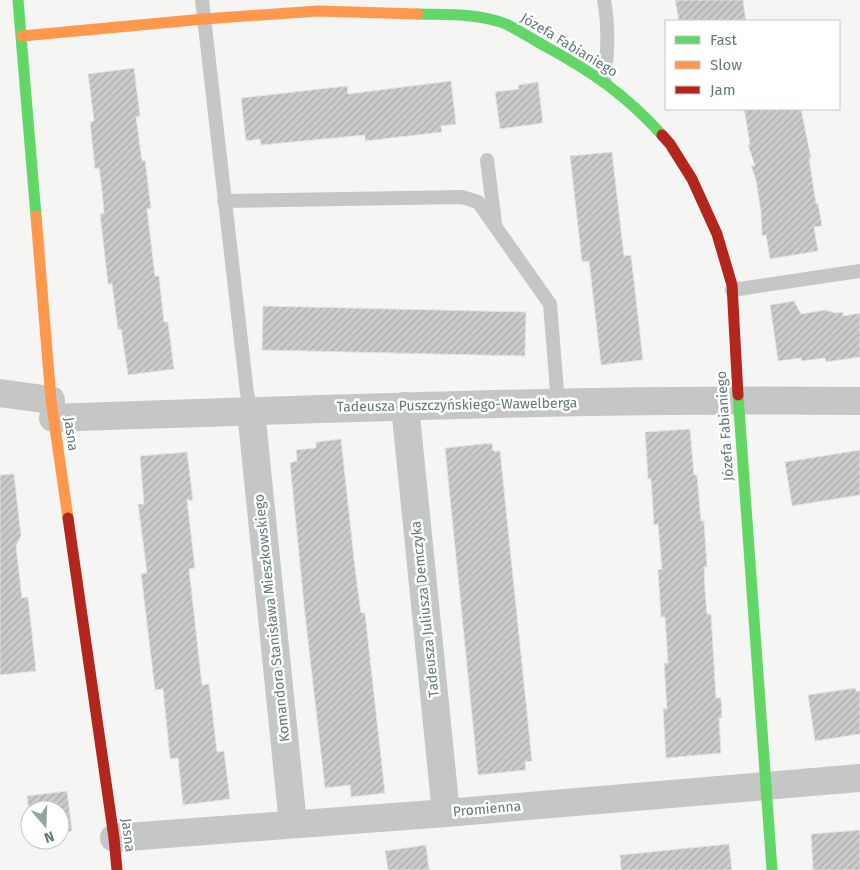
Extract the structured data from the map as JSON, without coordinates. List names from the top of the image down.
{
  "streets": {
    "street": [
      "Józefa Fabianiego",
      "Tadeusza Puszczyńskiego-Wawelberga",
      "Jasna",
      "Tadeusza Juliusza Demczyka",
      "Komandora Stanisława Mieszkowskiego",
      "Promienna"
    ]
  },
  "crossings": [
    ["Józefa Fabianiego", "Tadeusza Puszczyńskiego-Wawelberga"],
    ["Józefa Fabianiego", "Jasna"],
    ["Józefa Fabianiego", "Promienna"],
    ["Tadeusza Puszczyńskiego-Wawelberga", "Jasna"],
    ["Tadeusza Puszczyńskiego-Wawelberga", "Tadeusza Juliusza Demczyka"],
    ["Tadeusza Puszczyńskiego-Wawelberga", "Komandora Stanisława Mieszkowskiego"],
    ["Jasna", "Promienna"],
    ["Tadeusza Juliusza Demczyka", "Promienna"],
    ["Komandora Stanisława Mieszkowskiego", "Promienna"]
  ],
  "legend": ["Fast", "Slow", "Jam"],
  "north": "bottom"
}
